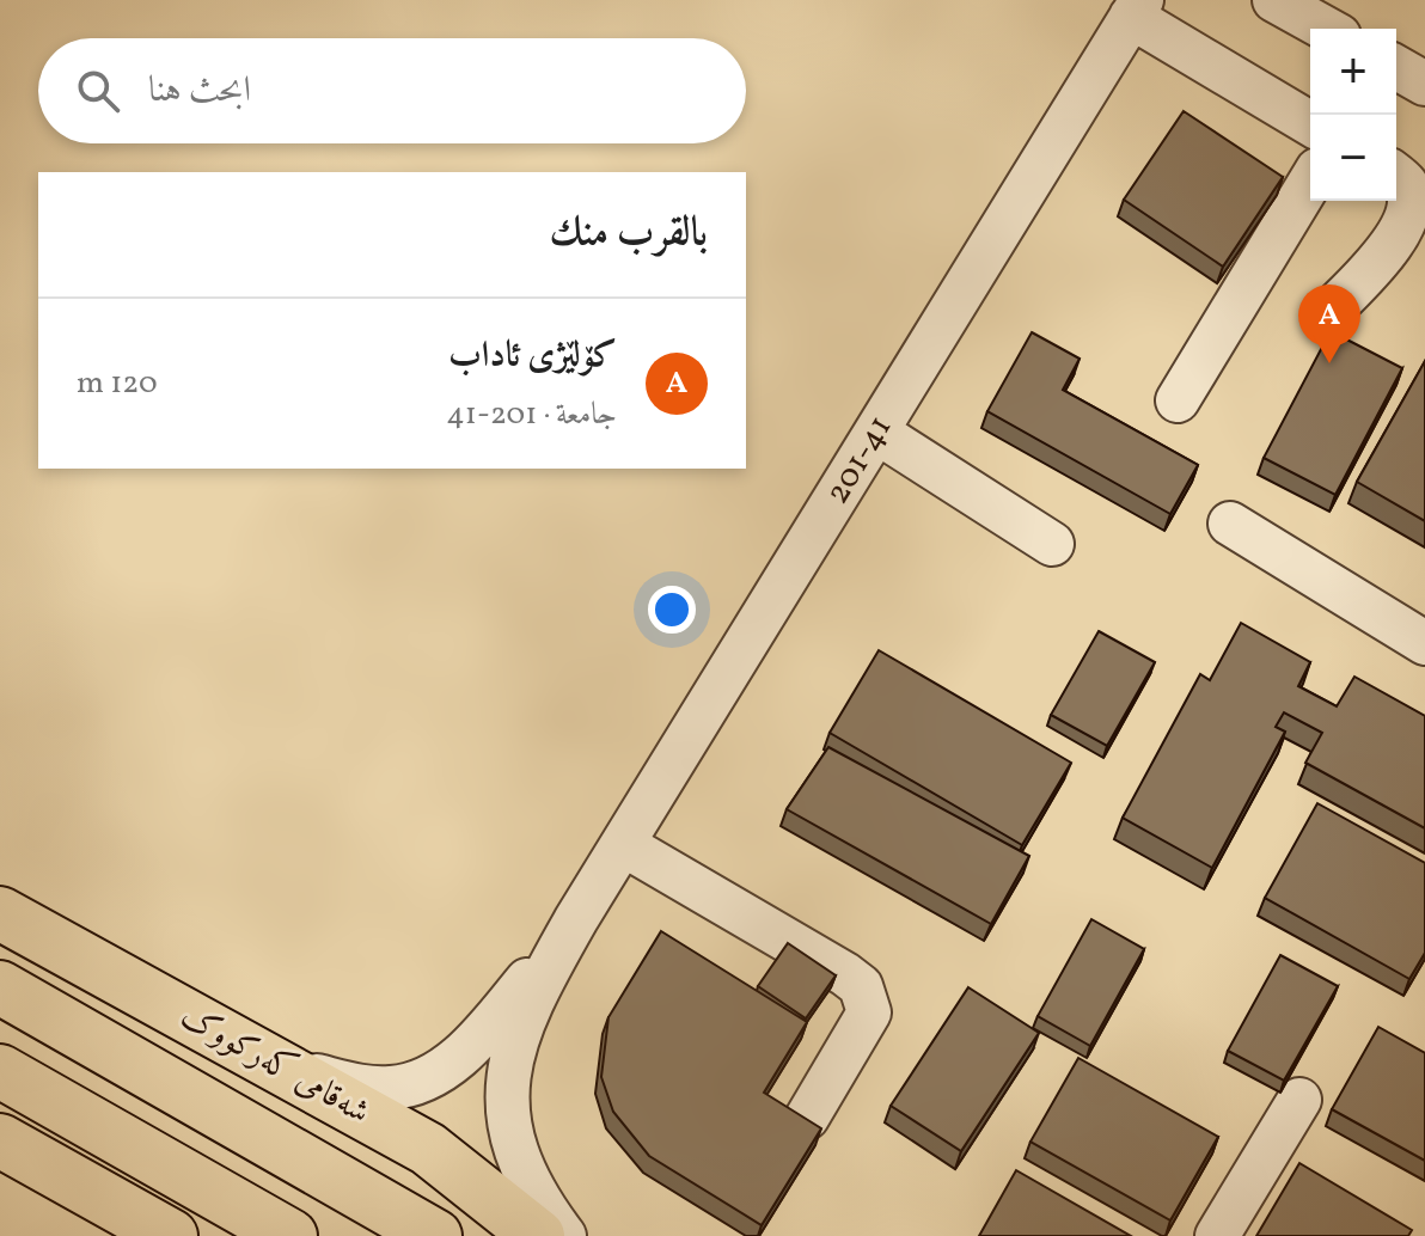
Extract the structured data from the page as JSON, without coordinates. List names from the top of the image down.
{
  "streets": {
    "highway": ["شەقامی کەرکووک"],
    "street": ["201-41"]
  },
  "crossings": [
    ["201-41", "شەقامی کەرکووک"]
  ],
  "page": {
    "map_buttons": ["+", "−"],
    "search": "ابحث هنا",
    "heading": "بالقرب منك",
    "pins": "A",
    "list": [
      {
        "mark": "A",
        "name": "کۆلێژی ئاداب",
        "note": "جامعة · 201-41",
        "value": "120 m"
      }
    ]
  }
}
